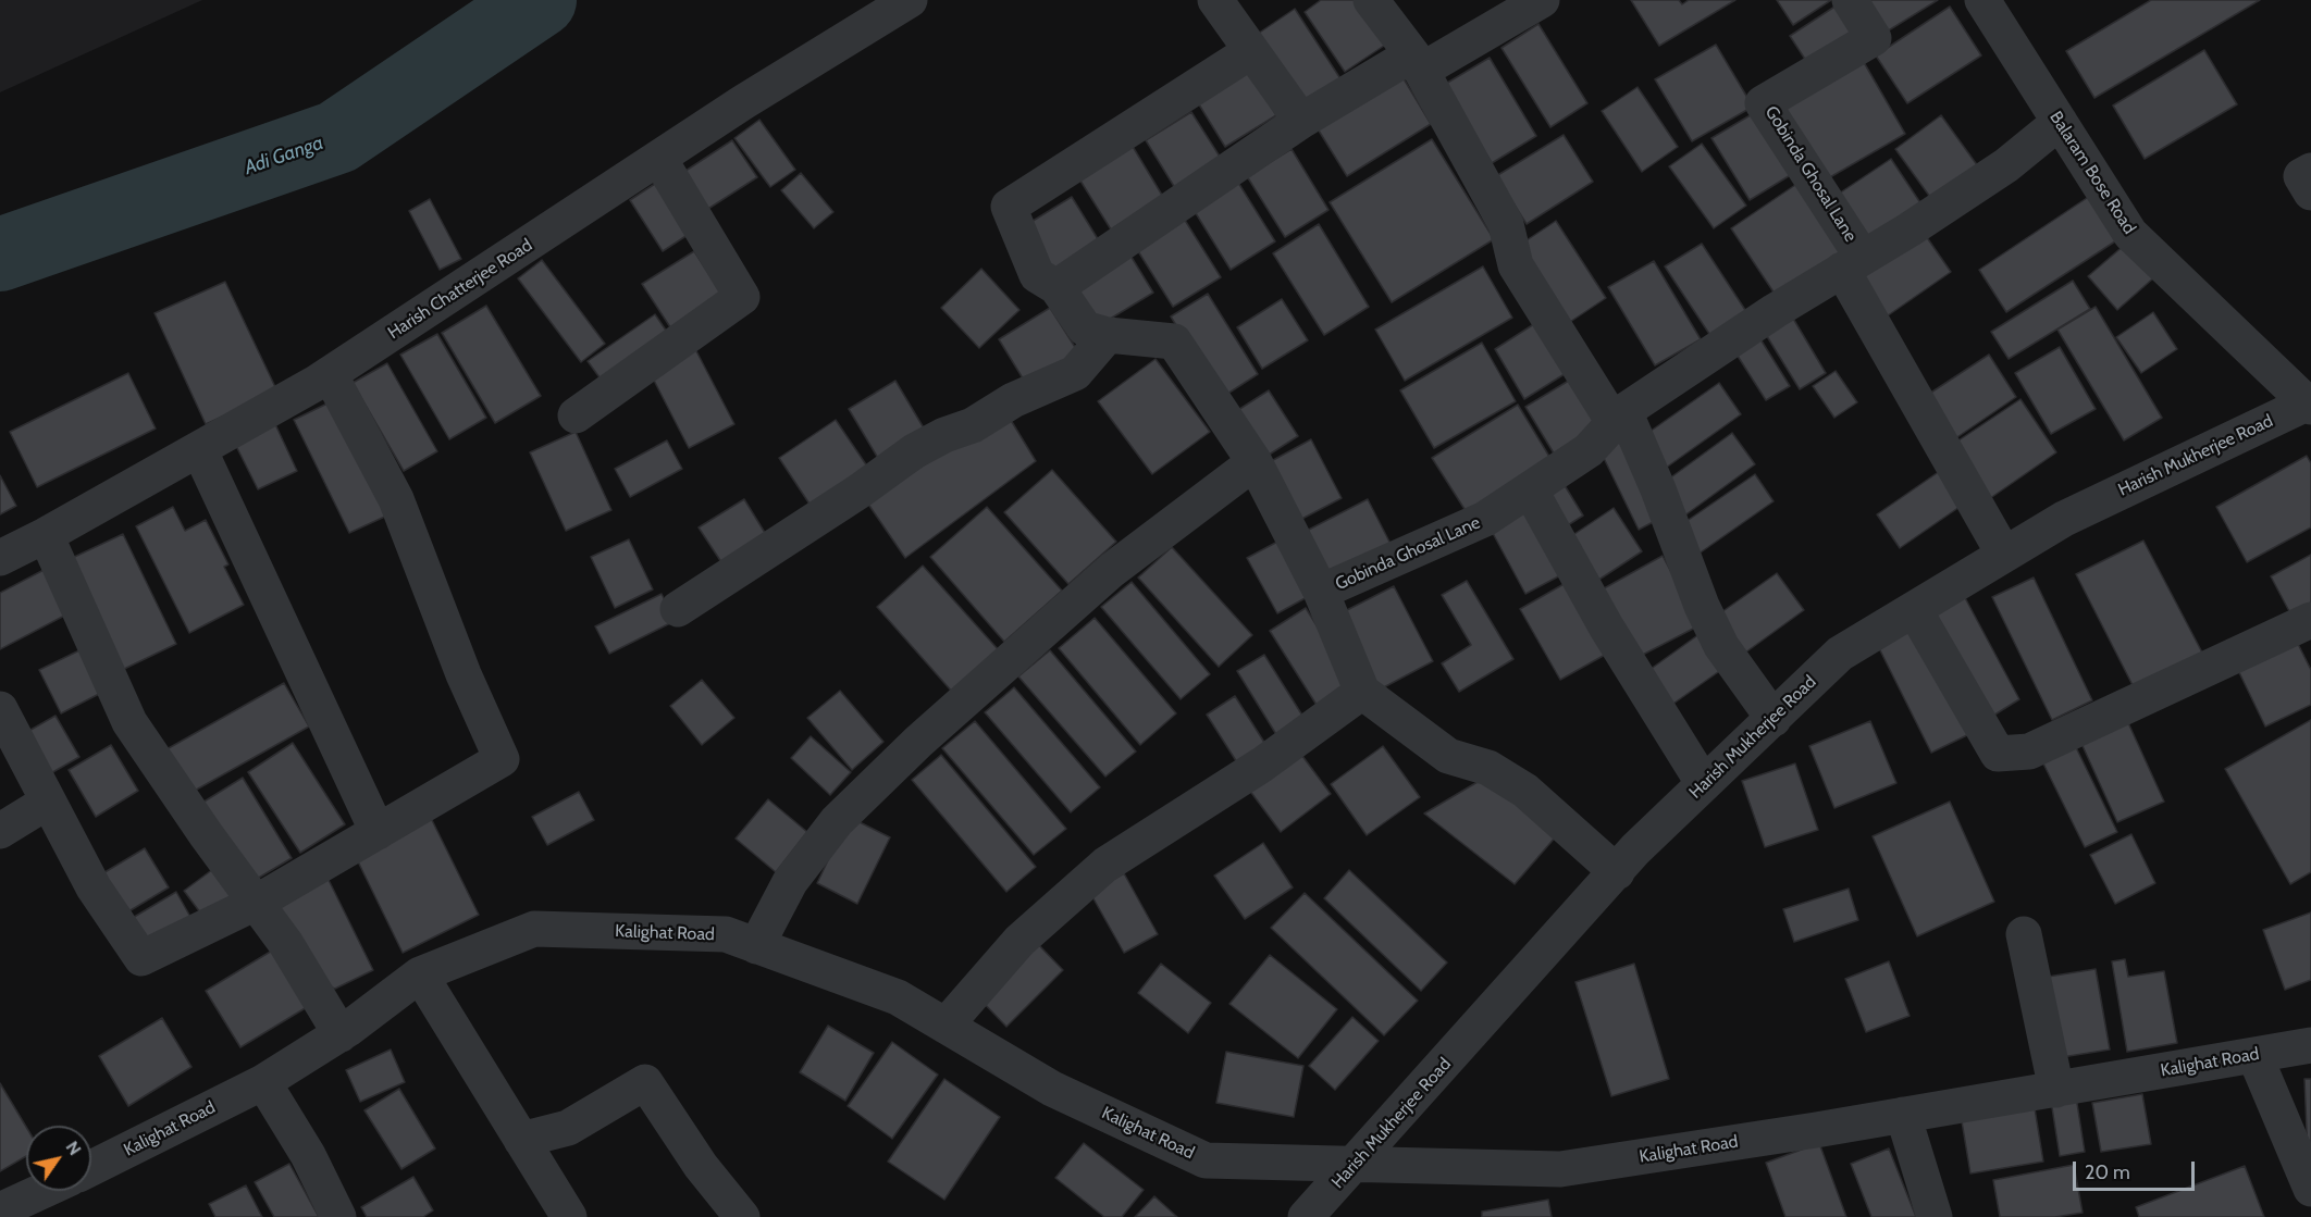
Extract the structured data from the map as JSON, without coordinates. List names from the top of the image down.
{
  "streets": {
    "street": [
      "Balaram Bose Road",
      "Gobinda Ghosal Lane",
      "Harish Chatterjee Road",
      "Harish Mukherjee Road",
      "Kalighat Road"
    ]
  },
  "crossings": [
    ["Balaram Bose Road", "Gobinda Ghosal Lane"],
    ["Balaram Bose Road", "Harish Mukherjee Road"],
    ["Harish Mukherjee Road", "Kalighat Road"]
  ],
  "water": ["Adi Ganga"],
  "scale_bar": "20 m",
  "north": "top right"
}
